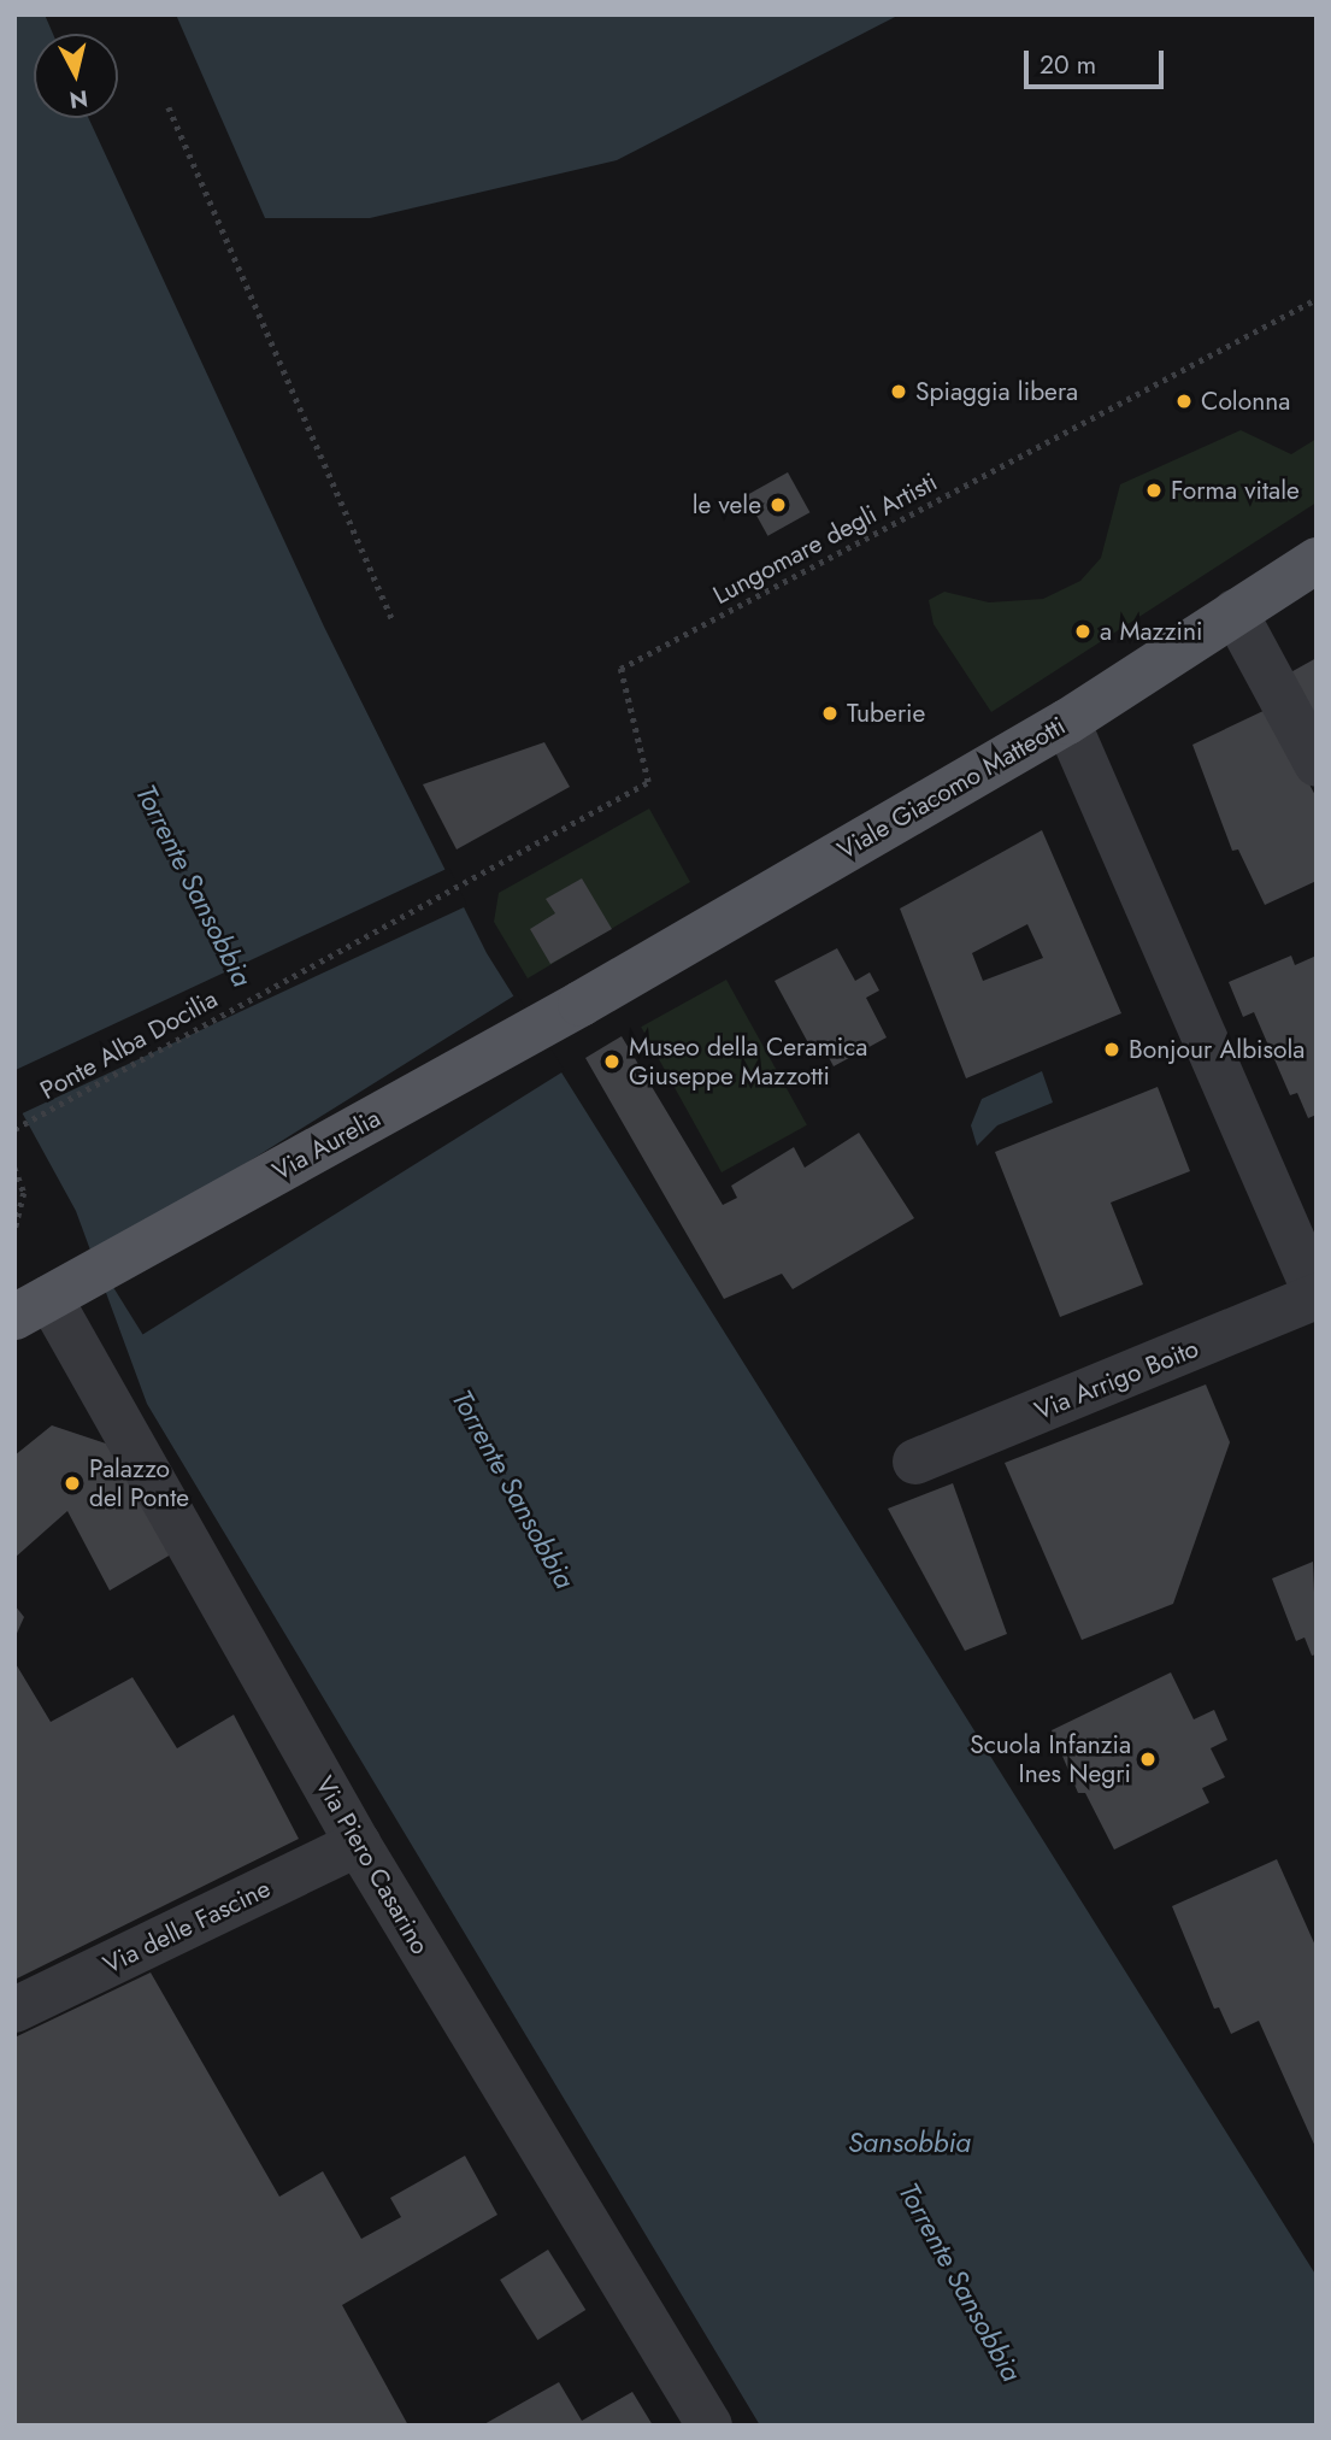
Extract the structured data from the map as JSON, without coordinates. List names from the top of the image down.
{
  "streets": {
    "main road": ["Viale Giacomo Matteotti", "Via Aurelia"],
    "street": ["Via Arrigo Boito", "Via Piero Casarino", "Via delle Fascine"],
    "path": ["Lungomare degli Artisti", "Ponte Alba Docilia"]
  },
  "crossings": [
    ["Lungomare degli Artisti", "Ponte Alba Docilia"],
    ["Viale Giacomo Matteotti", "Via Aurelia"],
    ["Via Aurelia", "Via Piero Casarino"],
    ["Via Piero Casarino", "Via delle Fascine"]
  ],
  "water": ["Torrente Sansobbia", "Sansobbia"],
  "places": [
    "Spiaggia libera",
    "Colonna",
    "Forma vitale",
    "le vele",
    "a Mazzini",
    "Tuberie",
    "Bonjour Albisola",
    "Museo della Ceramica Giuseppe Mazzotti",
    "Palazzo del Ponte",
    "Scuola Infanzia Ines Negri"
  ],
  "scale_bar": "20 m",
  "north": "bottom"
}
